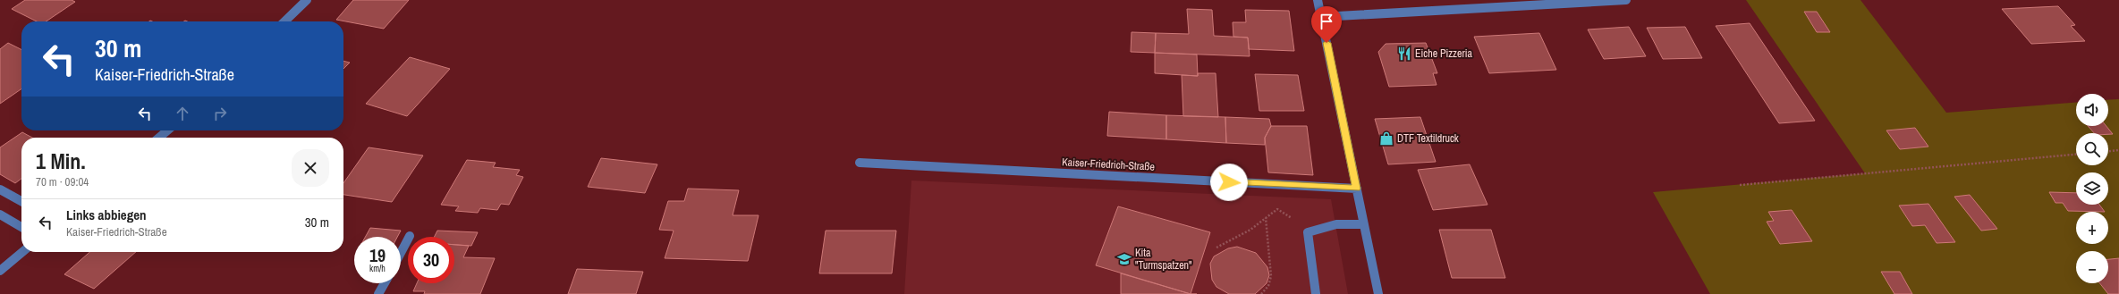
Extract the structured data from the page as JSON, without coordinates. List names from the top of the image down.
{
  "streets": {
    "street": ["Kaiser-Friedrich-Straße"]
  },
  "places": {
    "restaurant": ["Eiche Pizzeria"],
    "shop": ["DTF Textildruck"],
    "school or university": ["Kita \"Turmspatzen\""]
  },
  "page": {
    "turn": ["30 m", "Kaiser-Friedrich-Straße"],
    "map_buttons": ["+", "−"],
    "heading": ["1 Min.", "70 m · 09:04"],
    "list": [
      {
        "name": "Links abbiegen",
        "note": "Kaiser-Friedrich-Straße",
        "value": "30 m"
      }
    ],
    "speed": "19 km/h",
    "limit": "30"
  }
}
